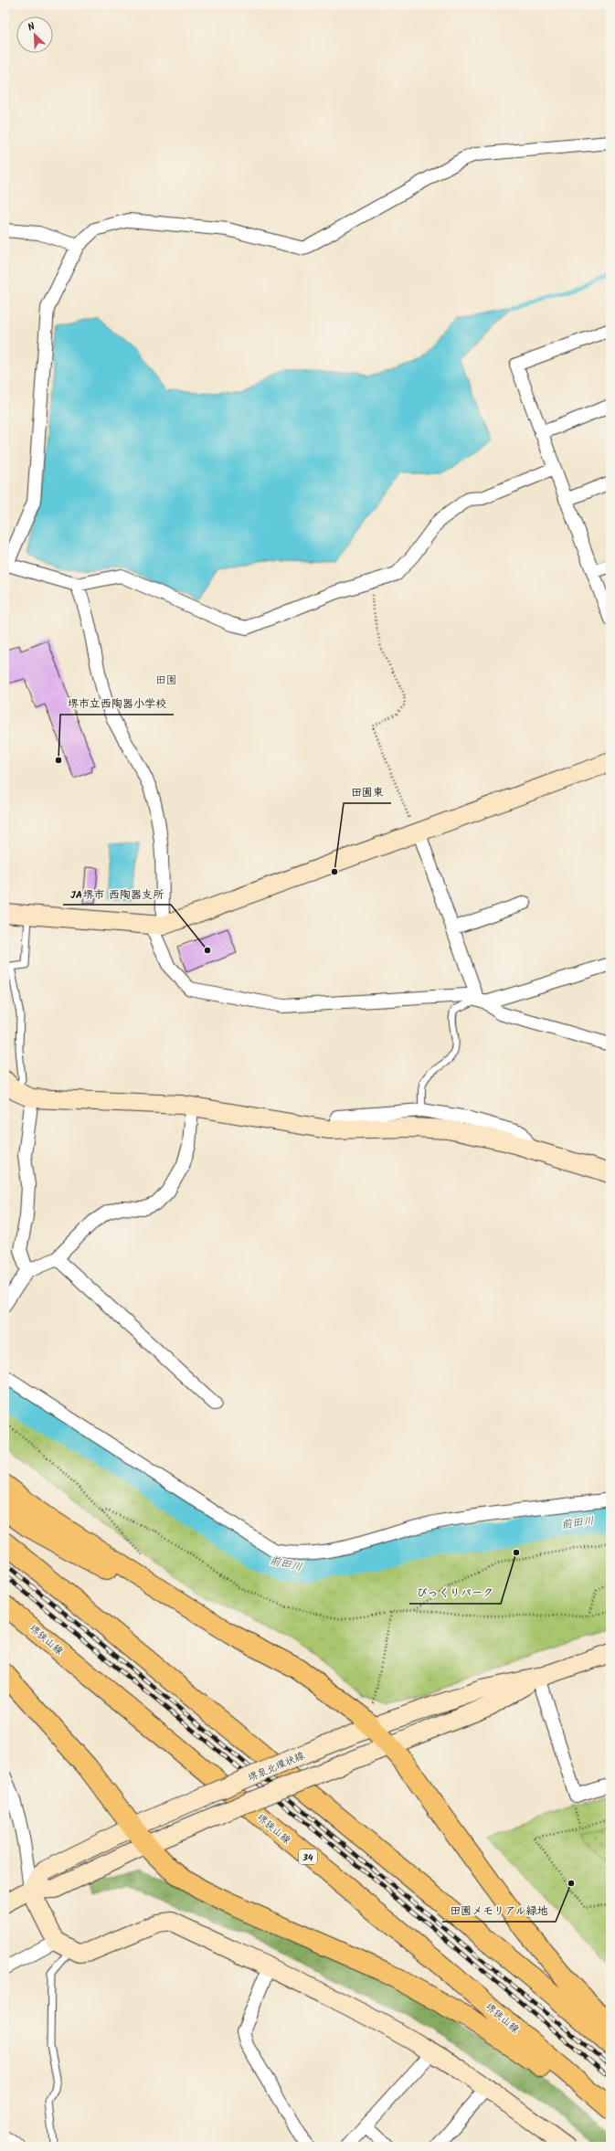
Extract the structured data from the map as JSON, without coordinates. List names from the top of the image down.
{
  "streets": {
    "main road": ["堺狭山線", "34"],
    "street": ["堺泉北環状線"]
  },
  "districts": ["田園"],
  "water": ["前田川"],
  "places": [
    "堺市立西陶器小学校",
    "田園東",
    "JA堺市 西陶器支所",
    "びっくりパーク",
    "田園メモリアル緑地"
  ],
  "north": "top left"
}
